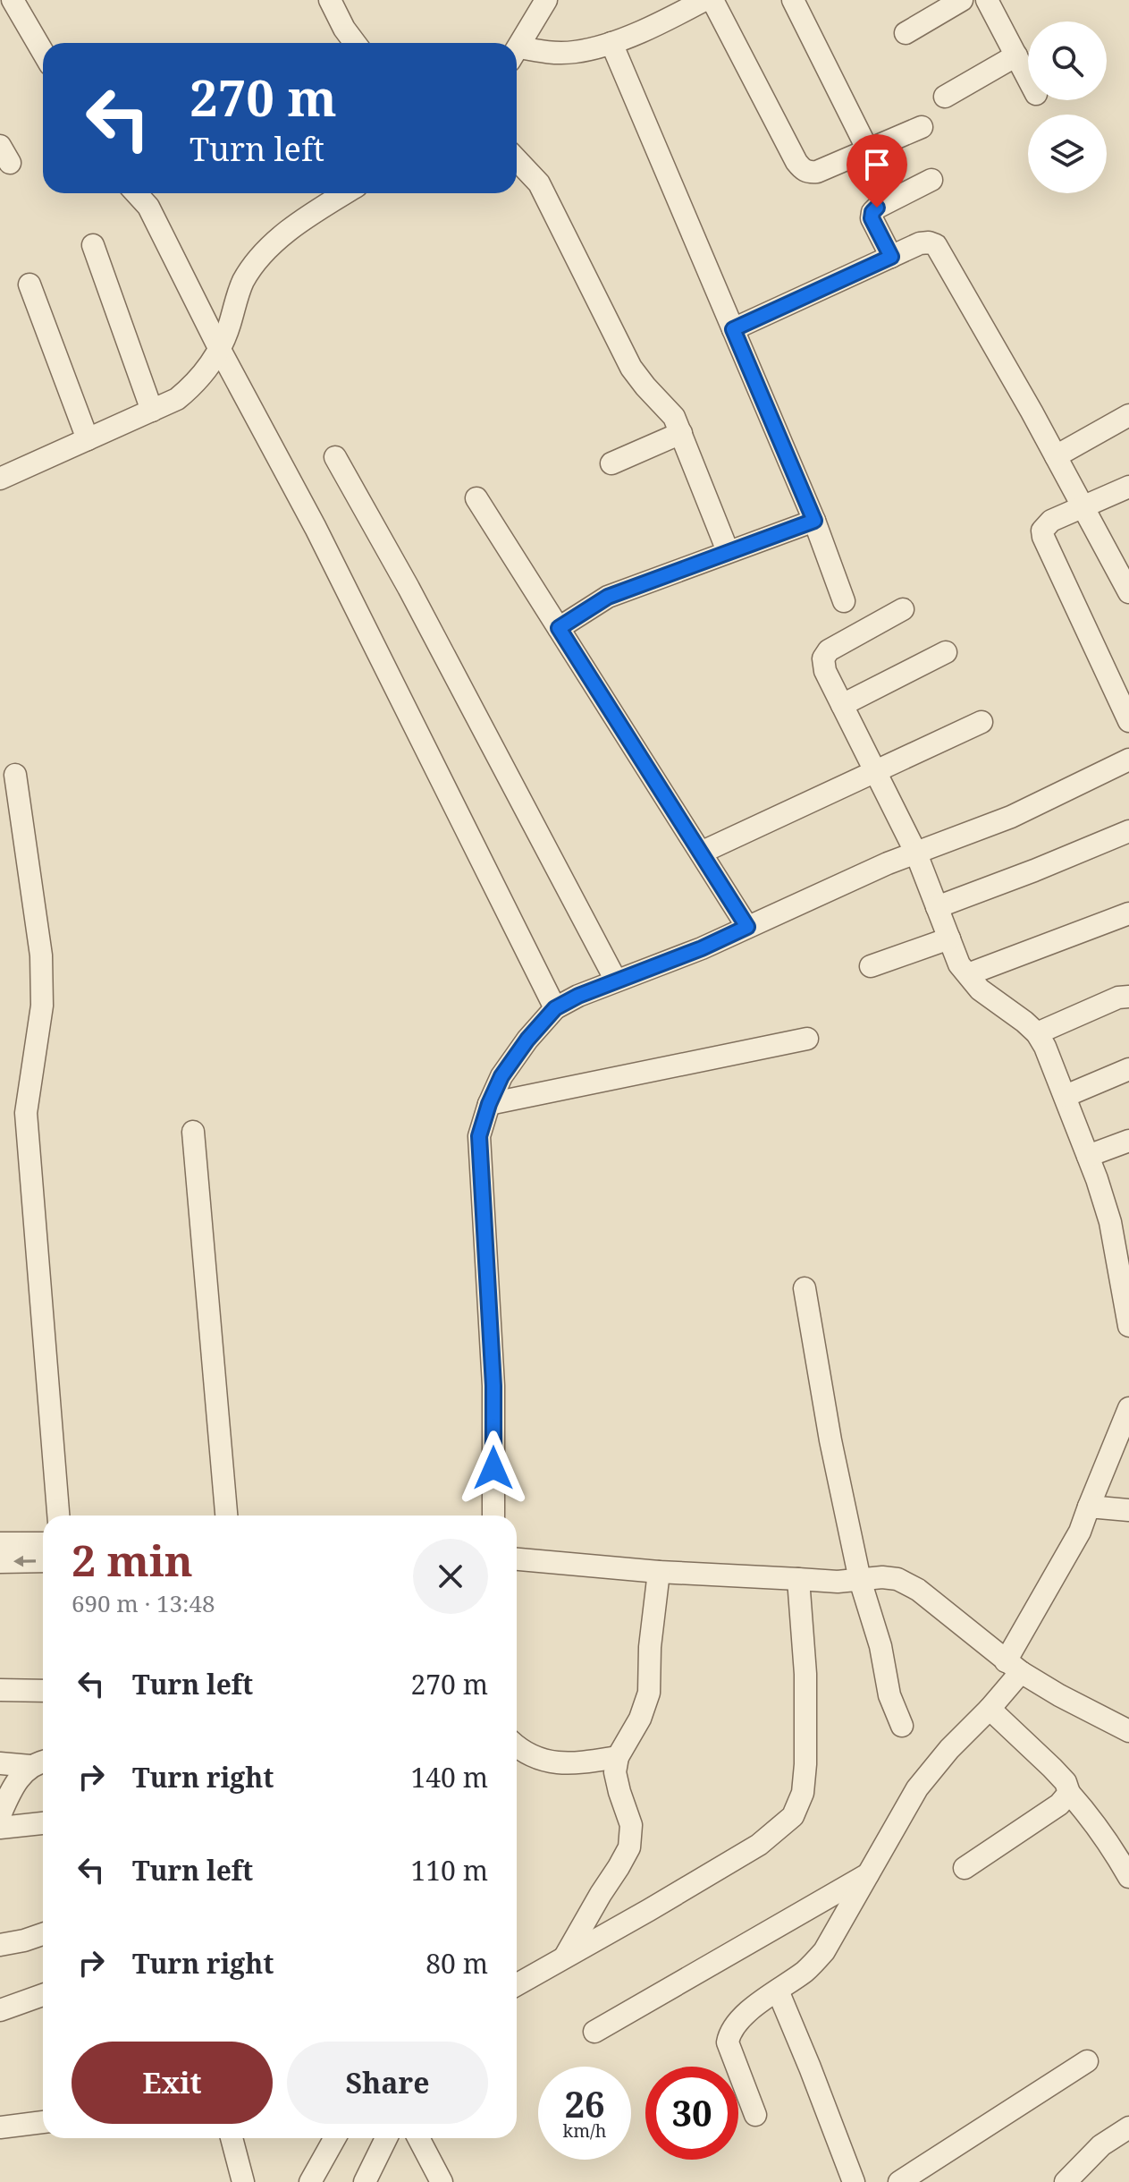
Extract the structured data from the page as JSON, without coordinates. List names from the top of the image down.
{
  "page": {
    "turn": ["270 m", "Turn left"],
    "heading": ["2 min", "690 m · 13:48"],
    "list": [
      {
        "name": "Turn left",
        "value": "270 m"
      },
      {
        "name": "Turn right",
        "value": "140 m"
      },
      {
        "name": "Turn left",
        "value": "110 m"
      },
      {
        "name": "Turn right",
        "value": "80 m"
      }
    ],
    "buttons": ["Exit", "Share"],
    "speed": "26 km/h",
    "limit": "30"
  }
}
